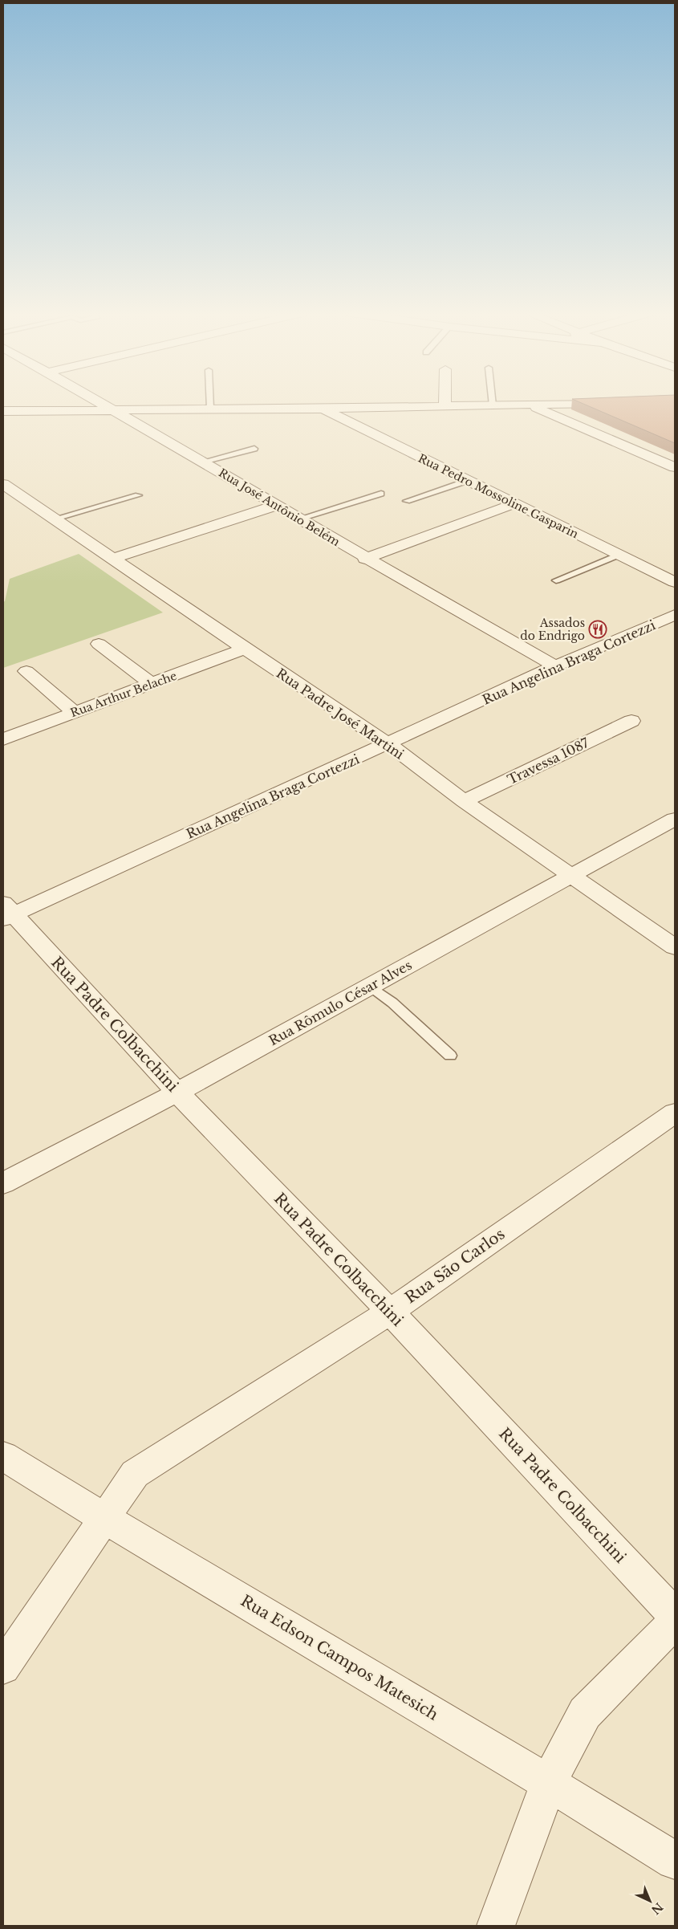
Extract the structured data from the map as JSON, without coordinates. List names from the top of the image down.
{
  "streets": {
    "street": [
      "Rua Pedro Mossoline Gasparin",
      "Rua José Antônio Belém",
      "Rua Angelina Braga Cortezzi",
      "Rua Arthur Belache",
      "Rua Padre José Martini",
      "Travessa 1087",
      "Rua Rômulo César Alves",
      "Rua Padre Colbacchini",
      "Rua São Carlos",
      "Rua Edson Campos Matesich"
    ]
  },
  "crossings": [
    ["Rua José Antônio Belém", "Rua Angelina Braga Cortezzi"],
    ["Rua Angelina Braga Cortezzi", "Rua Padre José Martini"],
    ["Rua Angelina Braga Cortezzi", "Rua Padre Colbacchini"],
    ["Rua Arthur Belache", "Rua Padre José Martini"],
    ["Rua Padre José Martini", "Travessa 1087"],
    ["Rua Padre José Martini", "Rua Rômulo César Alves"],
    ["Rua Rômulo César Alves", "Rua Padre Colbacchini"],
    ["Rua Padre Colbacchini", "Rua São Carlos"],
    ["Rua São Carlos", "Rua Edson Campos Matesich"]
  ],
  "places": {
    "restaurant": ["Assados do Endrigo"]
  },
  "north": "bottom right"
}
